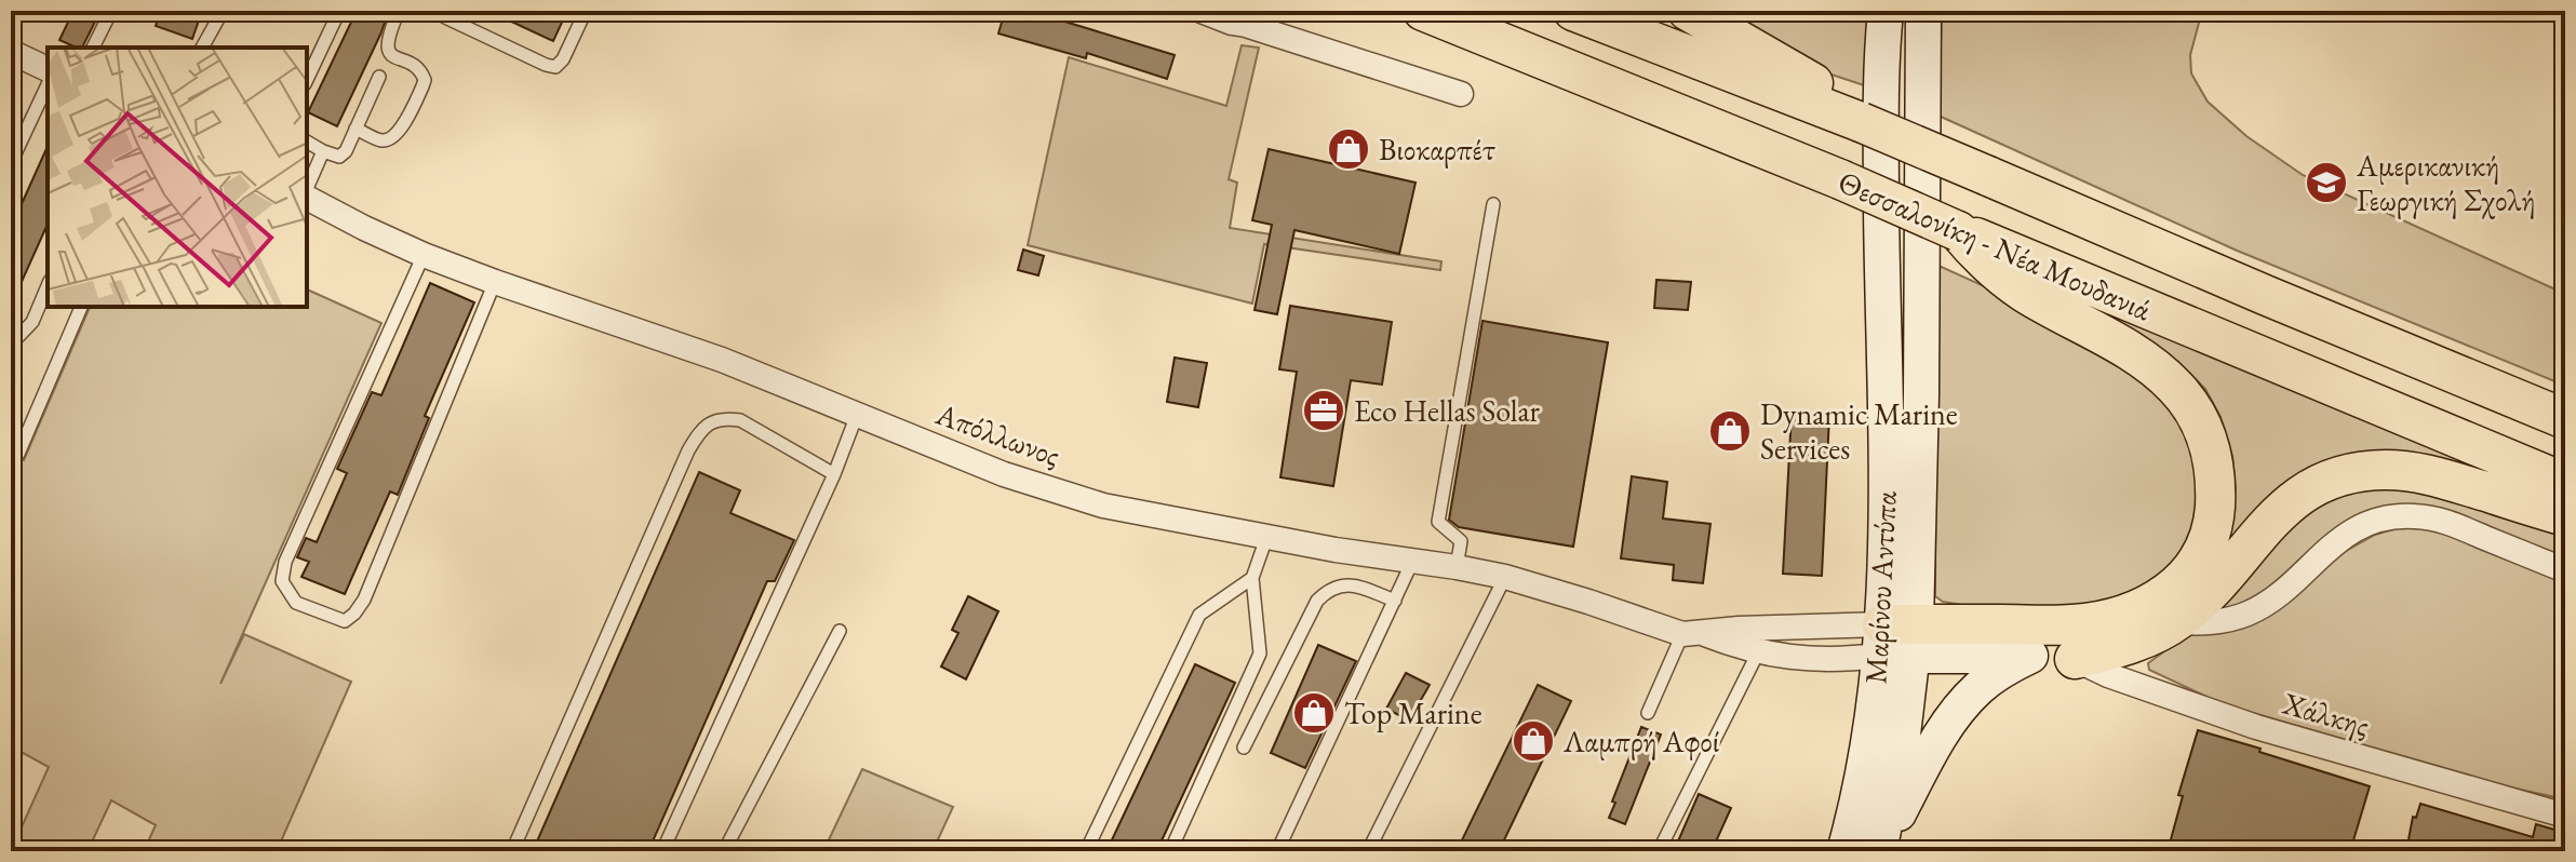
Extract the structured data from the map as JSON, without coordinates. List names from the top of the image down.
{
  "streets": {
    "highway": ["Θεσσαλονίκη - Νέα Μουδανιά"],
    "main road": ["Μαρίνου Αντύπα"],
    "street": ["Απόλλωνος", "Χάλκης"]
  },
  "crossings": [
    ["Απόλλωνος", "Μαρίνου Αντύπα"]
  ],
  "places": {
    "shop": [
      "Βιοκαρπέτ",
      "Dynamic Marine Services",
      "Top Marine",
      "Λαμπρή Αφοί"
    ],
    "school or university": ["Αμερικανική Γεωργική Σχολή"],
    "office": ["Eco Hellas Solar"]
  }
}
